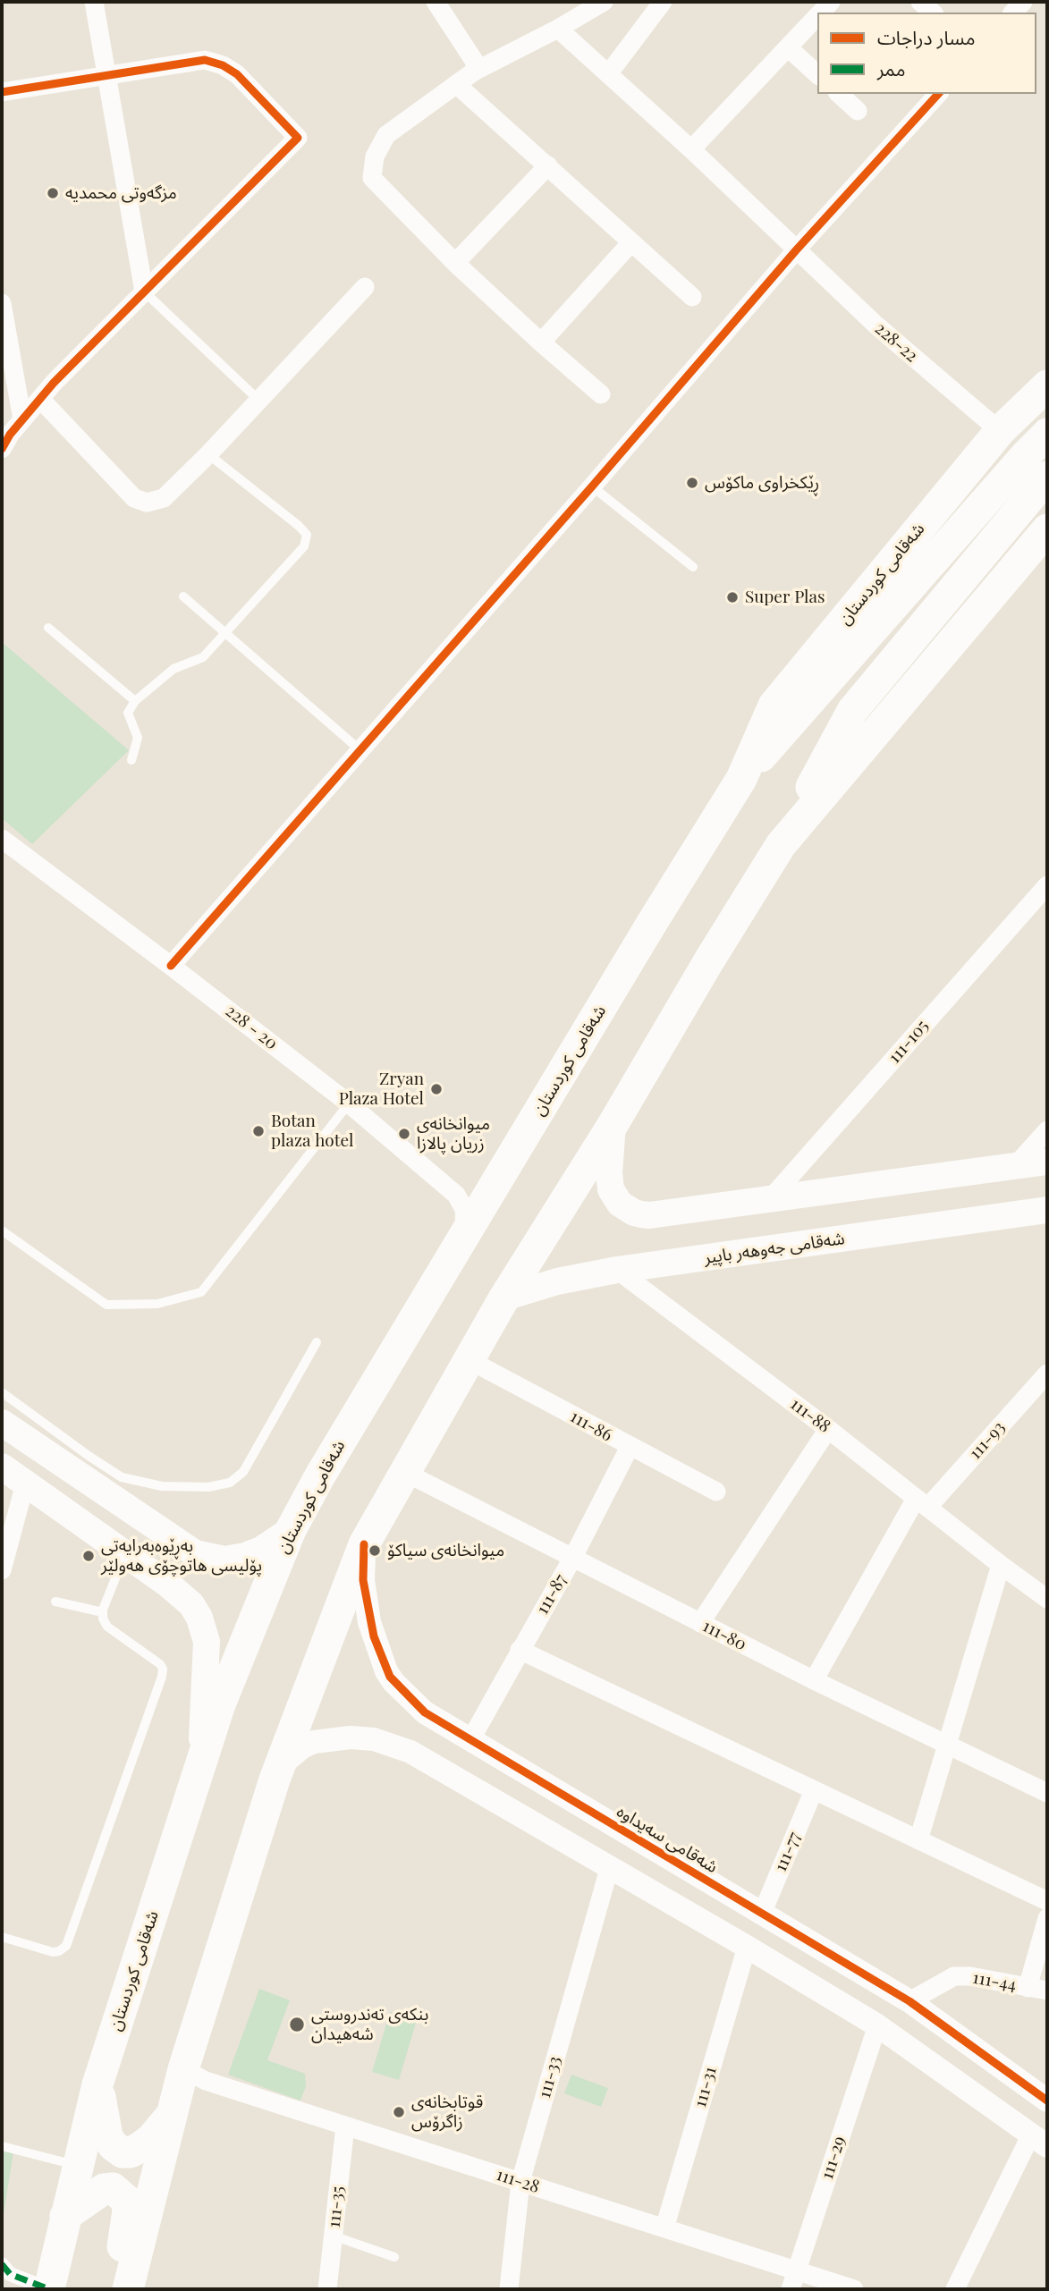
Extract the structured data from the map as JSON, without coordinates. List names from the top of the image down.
{
  "streets": {
    "highway": ["شەقامی کوردستان"],
    "main road": ["شەقامی جەوهەر باپیر"],
    "street": [
      "228-22",
      "228 - 20",
      "111-105",
      "111-88",
      "111-86",
      "111-93",
      "111-87",
      "111-80",
      "شەقامی سەیداوە",
      "111-77",
      "111-44",
      "111-33",
      "111-31",
      "111-29",
      "111-28",
      "111-35"
    ]
  },
  "crossings": [
    ["228-22", "شەقامی کوردستان"],
    ["شەقامی کوردستان", "228 - 20"],
    ["شەقامی جەوهەر باپیر", "111-88"],
    ["111-88", "111-93"],
    ["111-86", "111-87"],
    ["111-93", "111-80"],
    ["111-87", "111-80"],
    ["111-87", "شەقامی سەیداوە"],
    ["شەقامی سەیداوە", "111-77"],
    ["شەقامی سەیداوە", "111-44"],
    ["111-33", "111-28"],
    ["111-31", "111-28"],
    ["111-29", "111-28"],
    ["111-28", "111-35"]
  ],
  "places": [
    "مزگەوتی محمدیە",
    "ڕێکخراوی ماکۆس",
    "Super Plas",
    "Zryan Plaza Hotel",
    "Botan plaza hotel",
    "میوانخانەی زریان پالازا",
    "میوانخانەی سیاکۆ",
    "بەڕێوەبەرایەتی پۆلیسی هاتوچۆی هەولێر",
    "بنکەی تەندروستی شەهیدان",
    "قوتابخانەی زاگرۆس"
  ],
  "legend": ["مسار دراجات", "ممر"]
}
